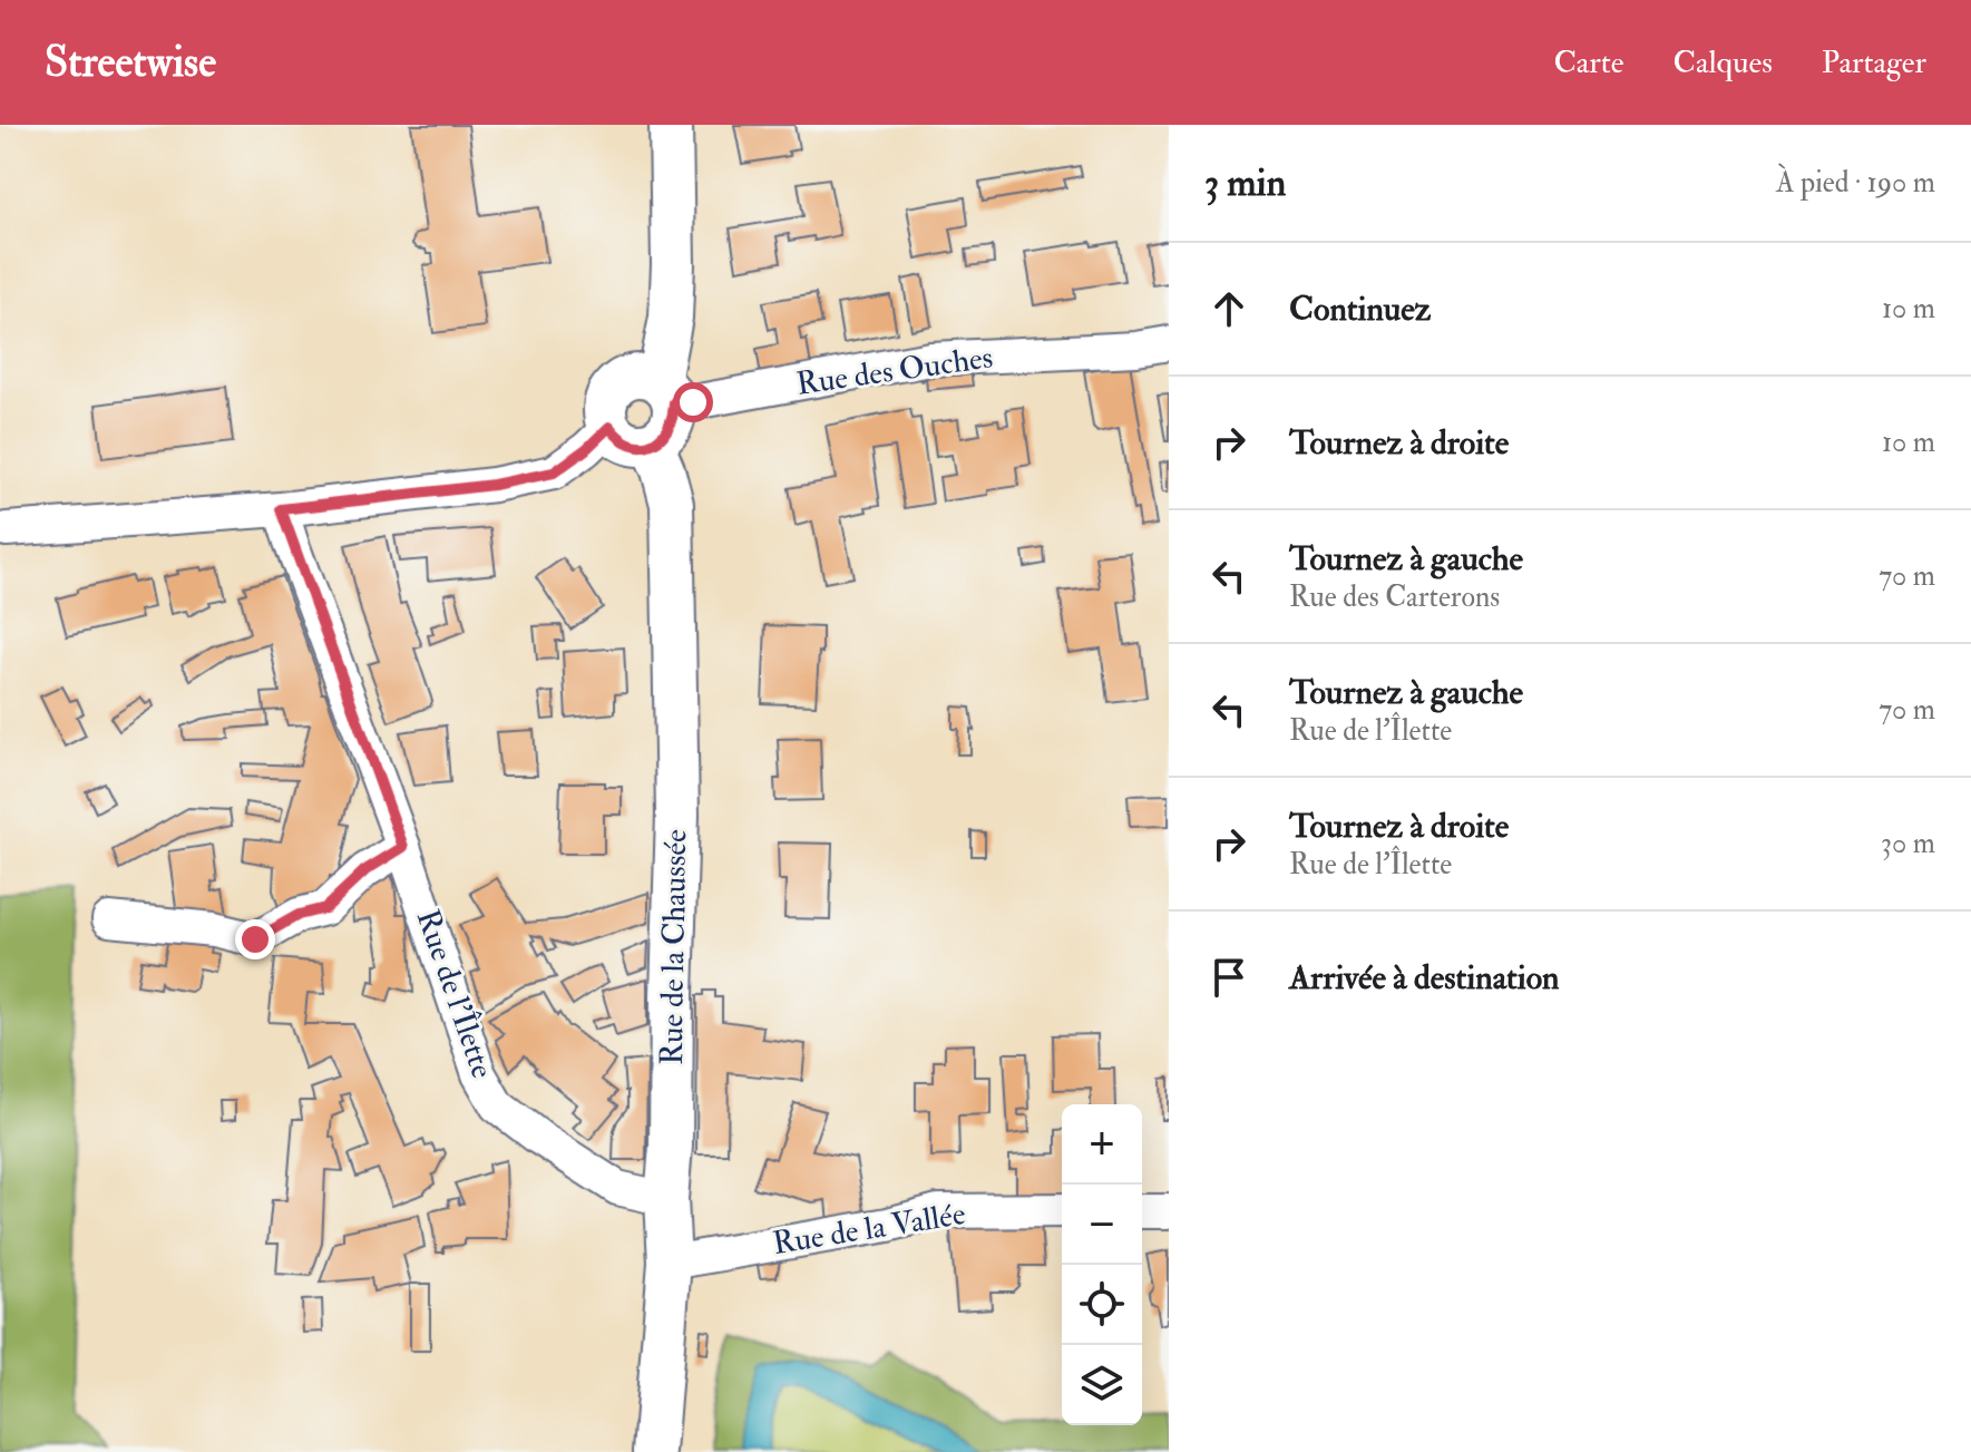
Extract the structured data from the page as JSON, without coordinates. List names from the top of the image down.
{
  "streets": {
    "street": [
      "Rue des Ouches",
      "Rue de la Chaussée",
      "Rue de l'Îlette",
      "Rue de la Vallée"
    ]
  },
  "crossings": [
    ["Rue des Ouches", "Rue de la Chaussée"],
    ["Rue de la Chaussée", "Rue de l'Îlette"],
    ["Rue de la Chaussée", "Rue de la Vallée"]
  ],
  "page": {
    "header": "Streetwise",
    "nav": ["Carte", "Calques", "Partager"],
    "heading": ["3 min", "À pied · 190 m"],
    "list": [
      ["Continuez", "10 m"],
      ["Tournez à droite", "10 m"],
      ["Tournez à gauche", "Rue des Carterons", "70 m"],
      ["Tournez à gauche", "Rue de l'Îlette", "70 m"],
      ["Tournez à droite", "Rue de l'Îlette", "30 m"],
      "Arrivée à destination"
    ],
    "map_buttons": ["+", "−"]
  }
}
